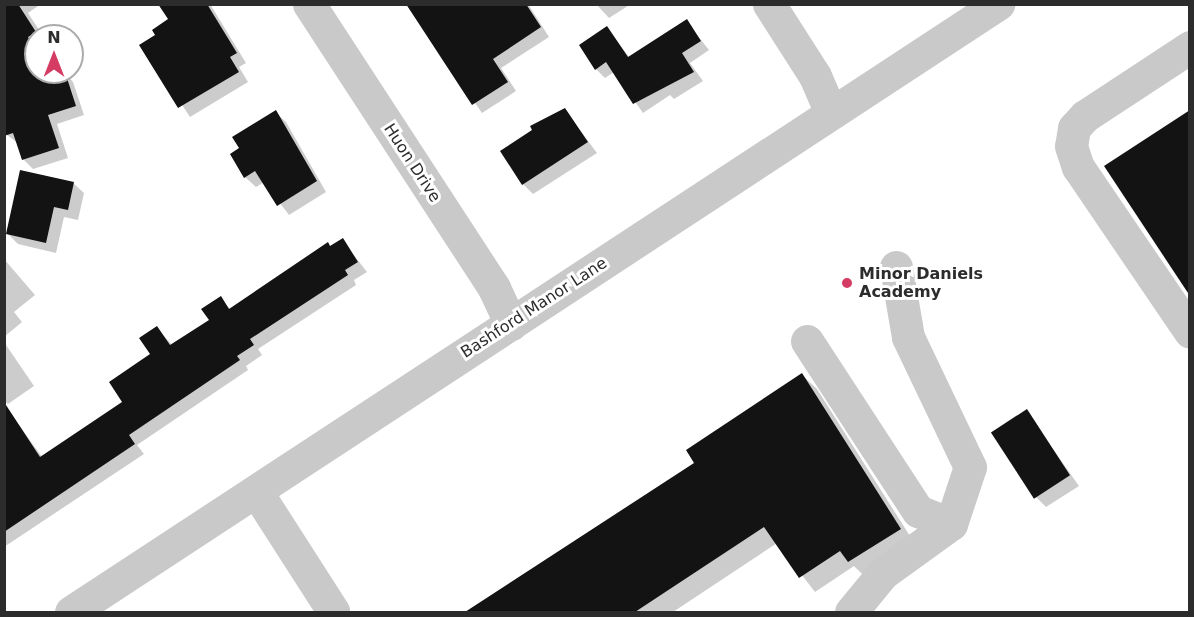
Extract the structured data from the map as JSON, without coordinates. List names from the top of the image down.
{
  "streets": {
    "street": ["Huon Drive", "Bashford Manor Lane"]
  },
  "crossings": [
    ["Huon Drive", "Bashford Manor Lane"]
  ],
  "places": ["Minor Daniels Academy"],
  "north": "top"
}
